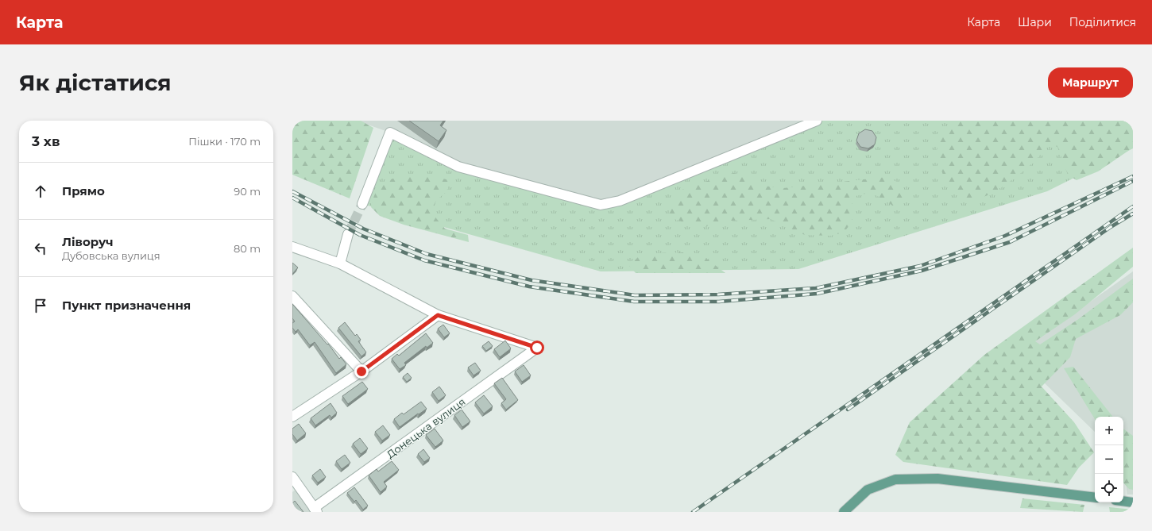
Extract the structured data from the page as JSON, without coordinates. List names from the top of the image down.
{
  "streets": {
    "street": ["Донецька вулиця"]
  },
  "page": {
    "header": "Карта",
    "nav": ["Карта", "Шари", "Поділитися"],
    "buttons": "Маршрут",
    "title": "Як дістатися",
    "heading": ["3 хв", "Пішки · 170 m"],
    "list": [
      ["Прямо", "90 m"],
      ["Ліворуч", "Дубовська вулиця", "80 m"],
      "Пункт призначення"
    ],
    "map_buttons": ["+", "−"]
  }
}
